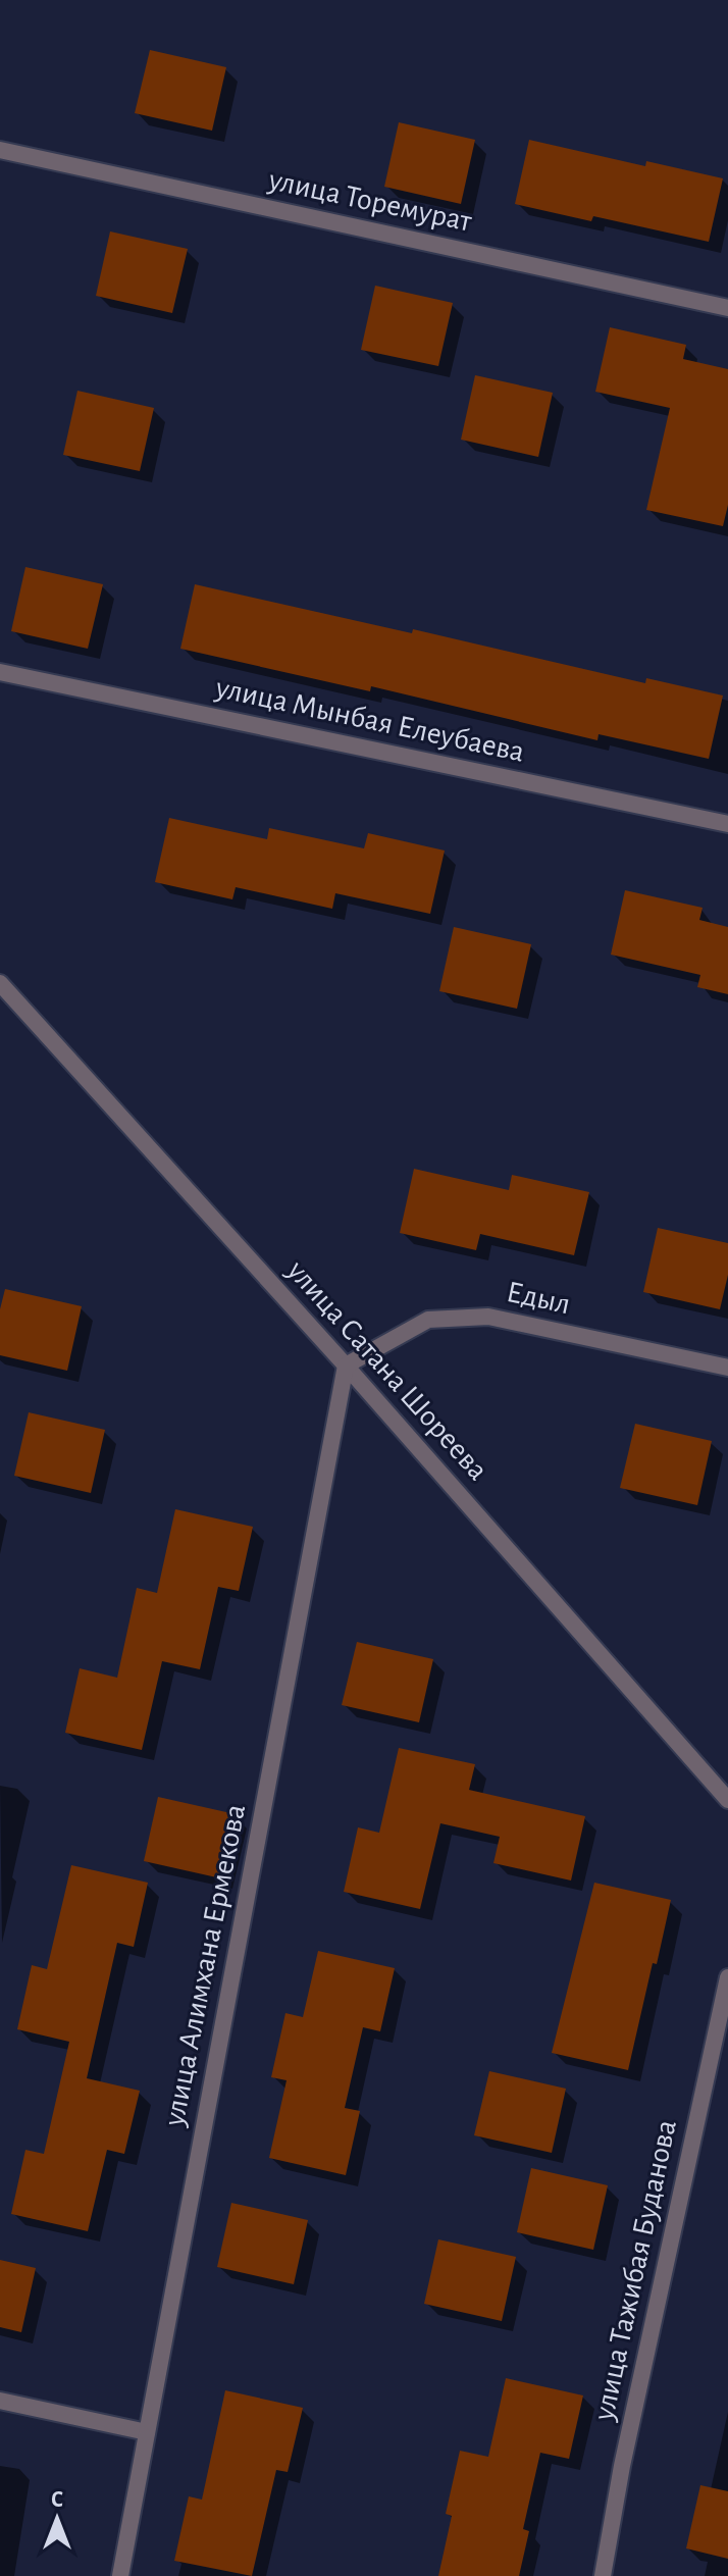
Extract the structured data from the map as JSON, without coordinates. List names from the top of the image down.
{
  "streets": {
    "street": [
      "улица Торемурат",
      "улица Мынбая Елеубаева",
      "Едыл",
      "улица Сатана Шореева",
      "улица Алимхана Ермекова",
      "улица Тажибая Буданова"
    ]
  },
  "crossings": [
    ["Едыл", "улица Сатана Шореева"],
    ["Едыл", "улица Алимхана Ермекова"],
    ["улица Сатана Шореева", "улица Алимхана Ермекова"]
  ],
  "north": "top"
}
